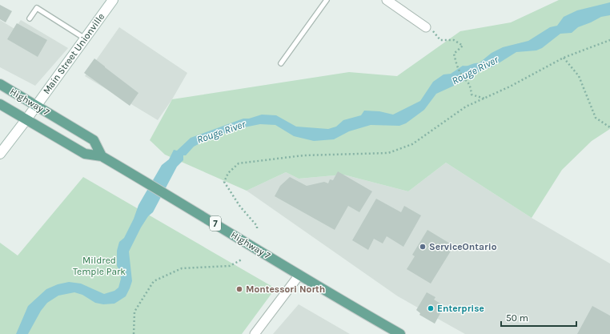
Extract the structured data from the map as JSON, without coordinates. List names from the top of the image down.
{
  "streets": {
    "main road": ["Main Street Unionville", "Highway 7", "7"]
  },
  "crossings": [
    ["Main Street Unionville", "Highway 7"]
  ],
  "water": ["Rouge River"],
  "parks": ["Mildred Temple Park"],
  "places": ["ServiceOntario", "Montessori North", "Enterprise"],
  "scale_bar": "50 m"
}
